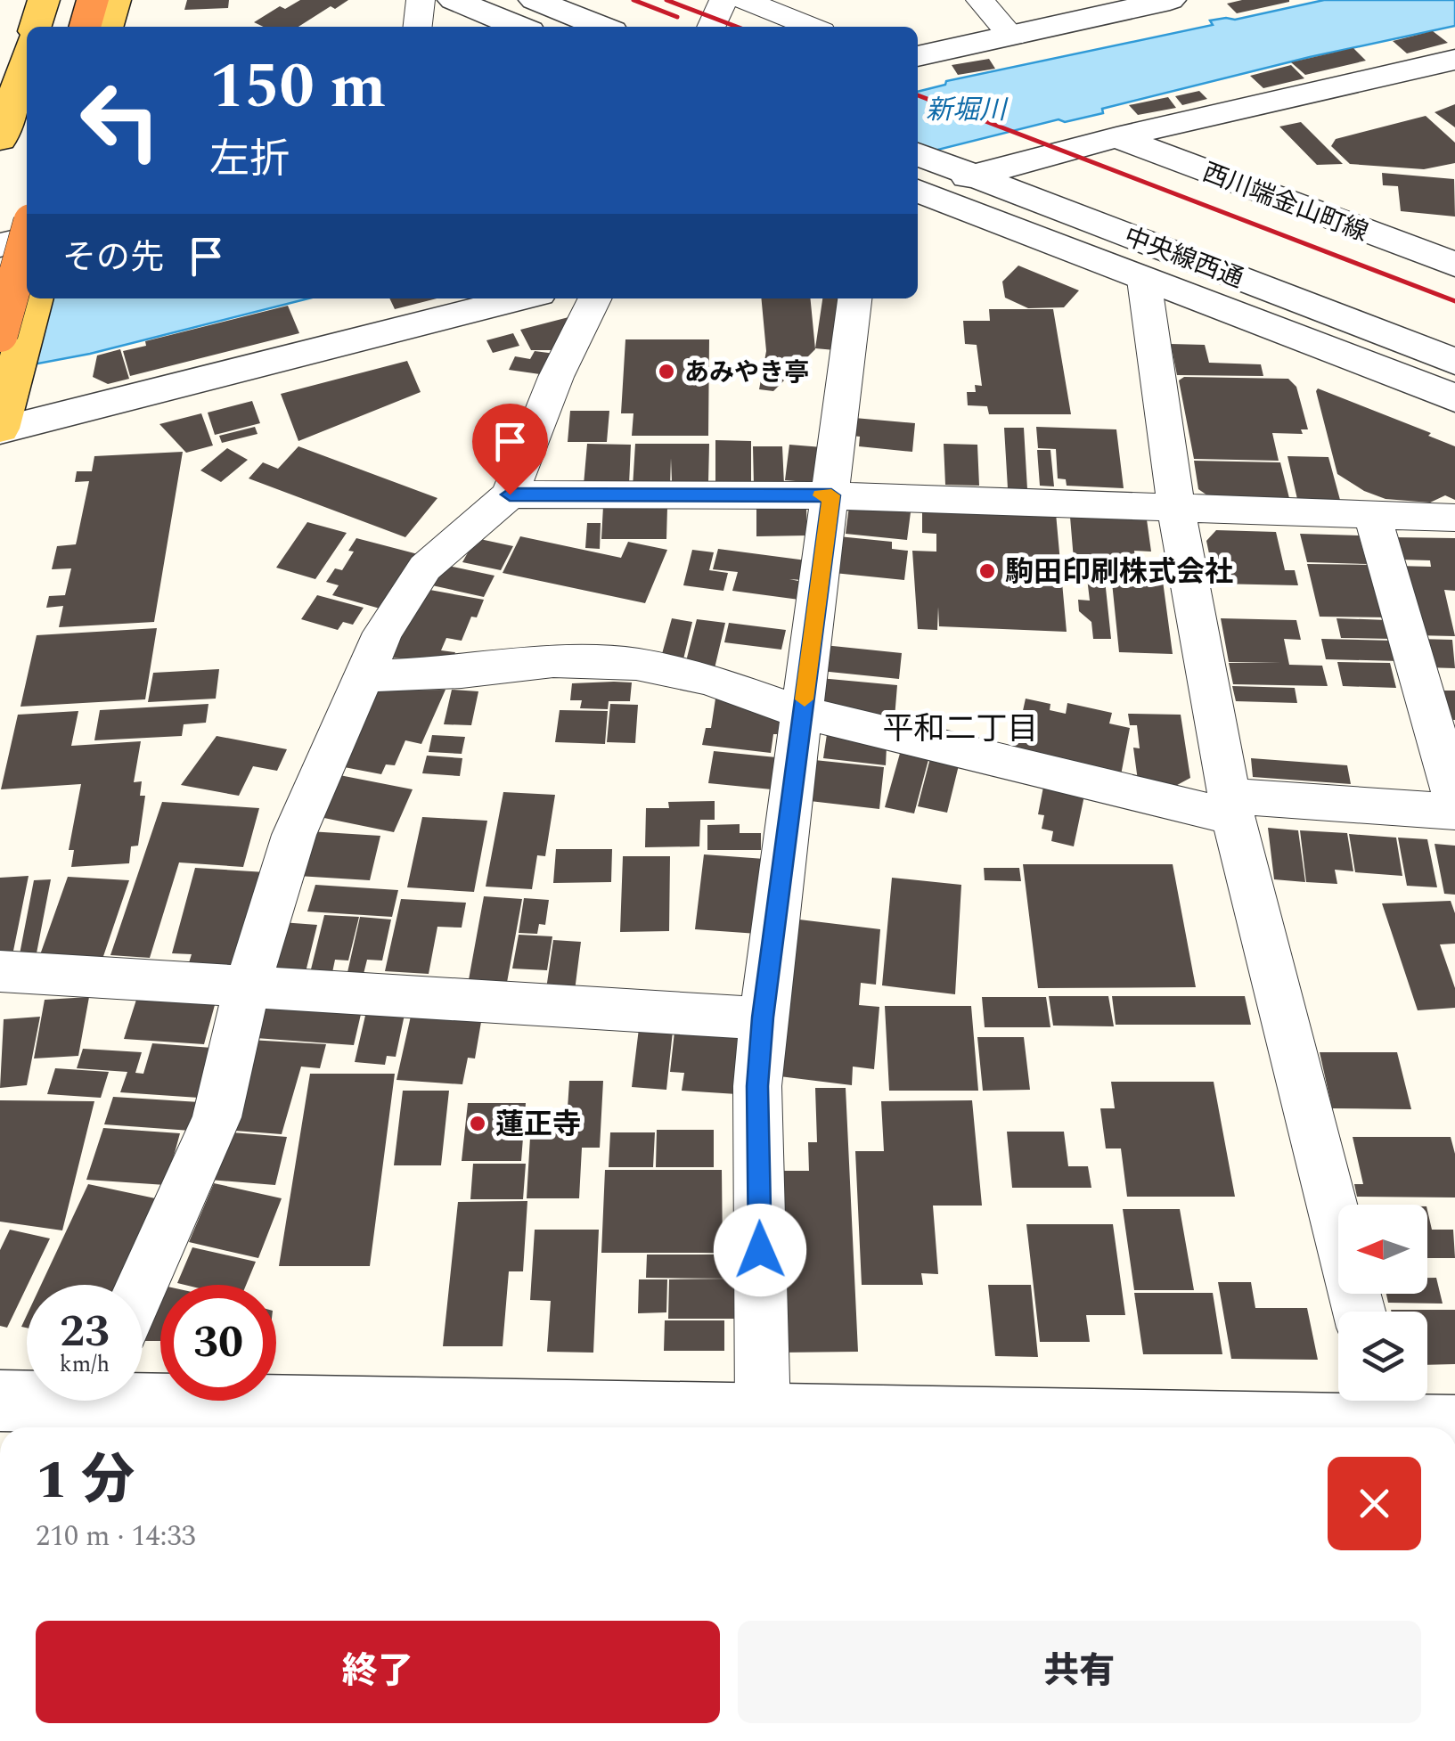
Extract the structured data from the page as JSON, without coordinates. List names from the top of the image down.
{
  "streets": {
    "street": ["西川端金山町線", "中央線西通"]
  },
  "districts": ["平和二丁目"],
  "water": ["新堀川"],
  "places": ["あみやき亭", "駒田印刷株式会社", "蓮正寺"],
  "north": "left",
  "page": {
    "turn": ["150 m", "左折"],
    "then": "その先",
    "speed": "23 km/h",
    "limit": "30",
    "heading": ["1 分", "210 m · 14:33"],
    "buttons": ["終了", "共有"]
  }
}
